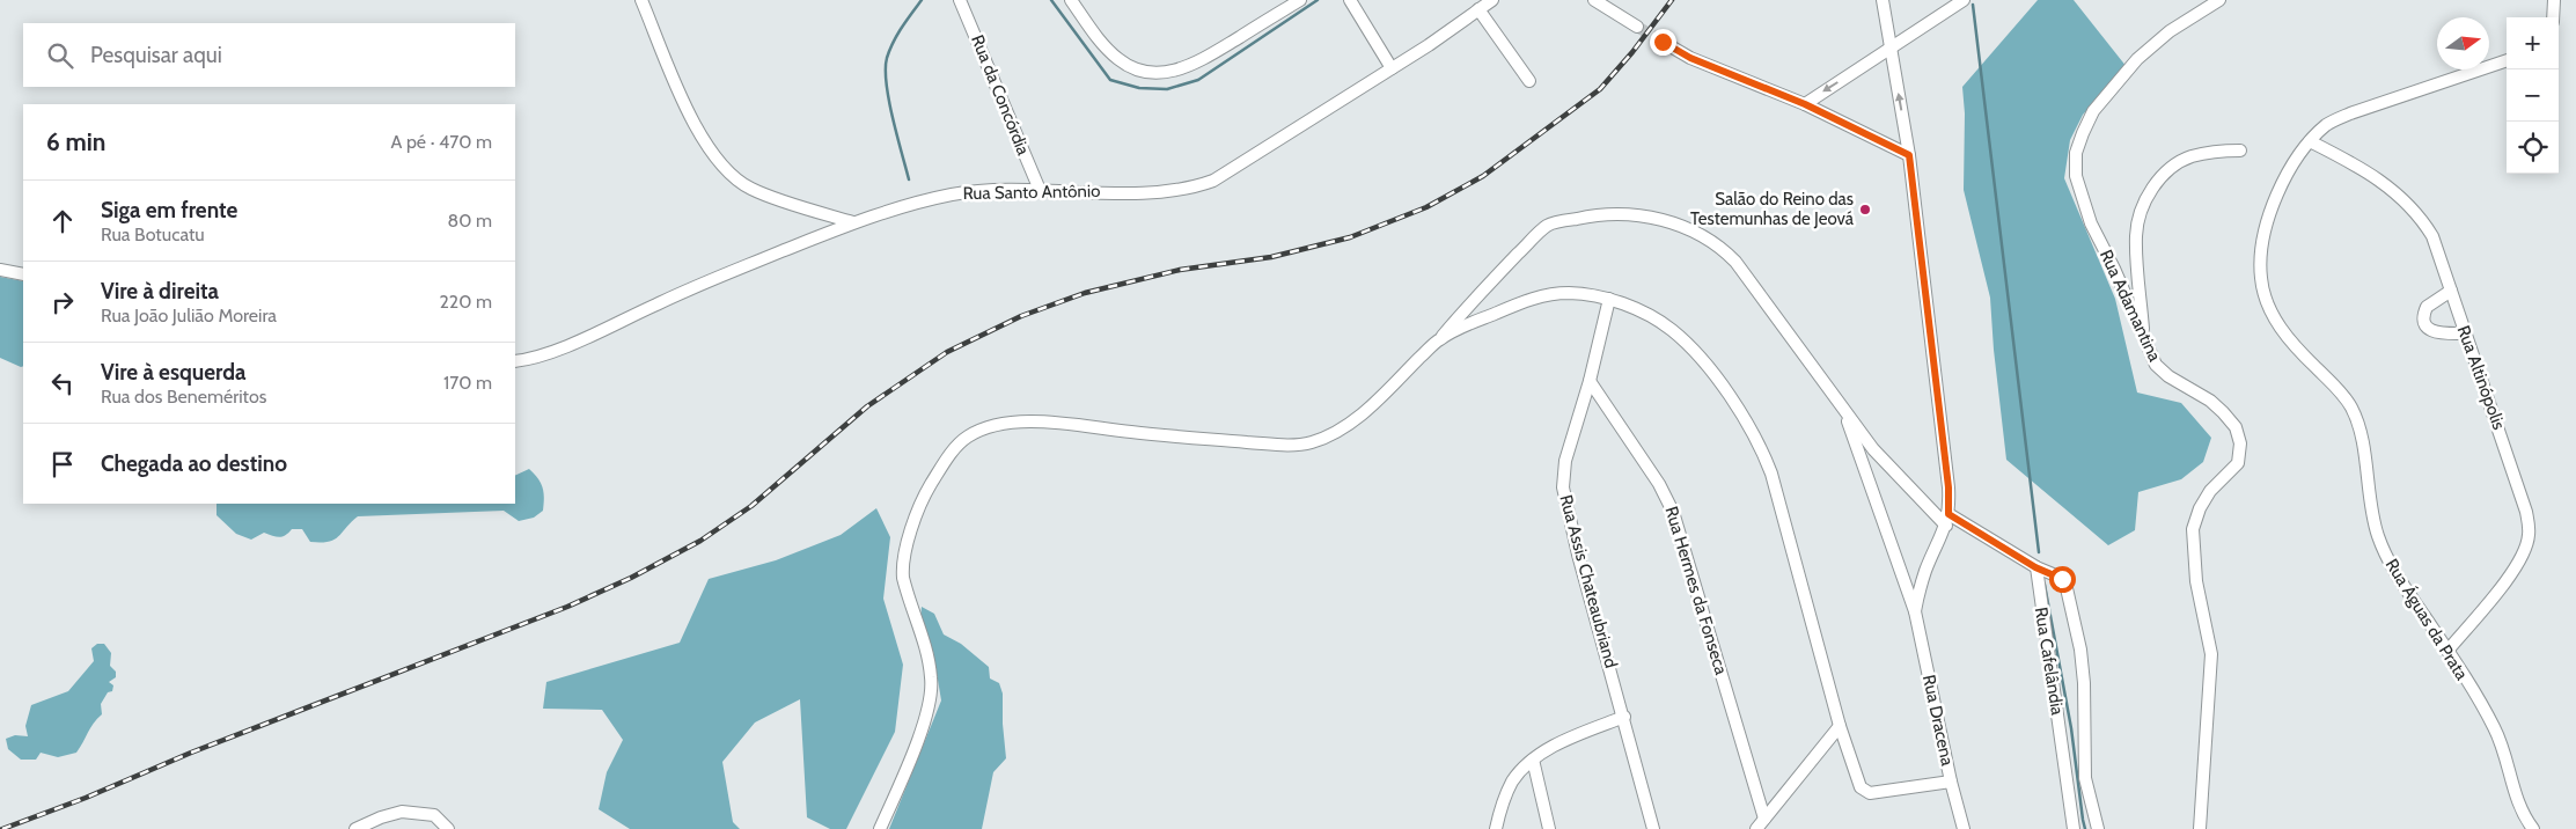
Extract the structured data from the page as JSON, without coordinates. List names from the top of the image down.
{
  "streets": {
    "street": [
      "Rua da Concórdia",
      "Rua Santo Antônio",
      "Rua Adamantina",
      "Rua Altinópolis",
      "Rua Assis Chateaubriand",
      "Rua Hermes da Fonseca",
      "Rua Águas da Prata",
      "Rua Cafelândia",
      "Rua Dracena"
    ]
  },
  "crossings": [
    ["Rua da Concórdia", "Rua Santo Antônio"],
    ["Rua Altinópolis", "Rua Águas da Prata"],
    ["Rua Assis Chateaubriand", "Rua Hermes da Fonseca"]
  ],
  "places": ["Salão do Reino das Testemunhas de Jeová"],
  "north": "right",
  "page": {
    "map_buttons": ["+", "−"],
    "search": "Pesquisar aqui",
    "heading": ["6 min", "A pé · 470 m"],
    "list": [
      ["Siga em frente", "Rua Botucatu", "80 m"],
      ["Vire à direita", "Rua João Julião Moreira", "220 m"],
      ["Vire à esquerda", "Rua dos Beneméritos", "170 m"],
      "Chegada ao destino"
    ]
  }
}
